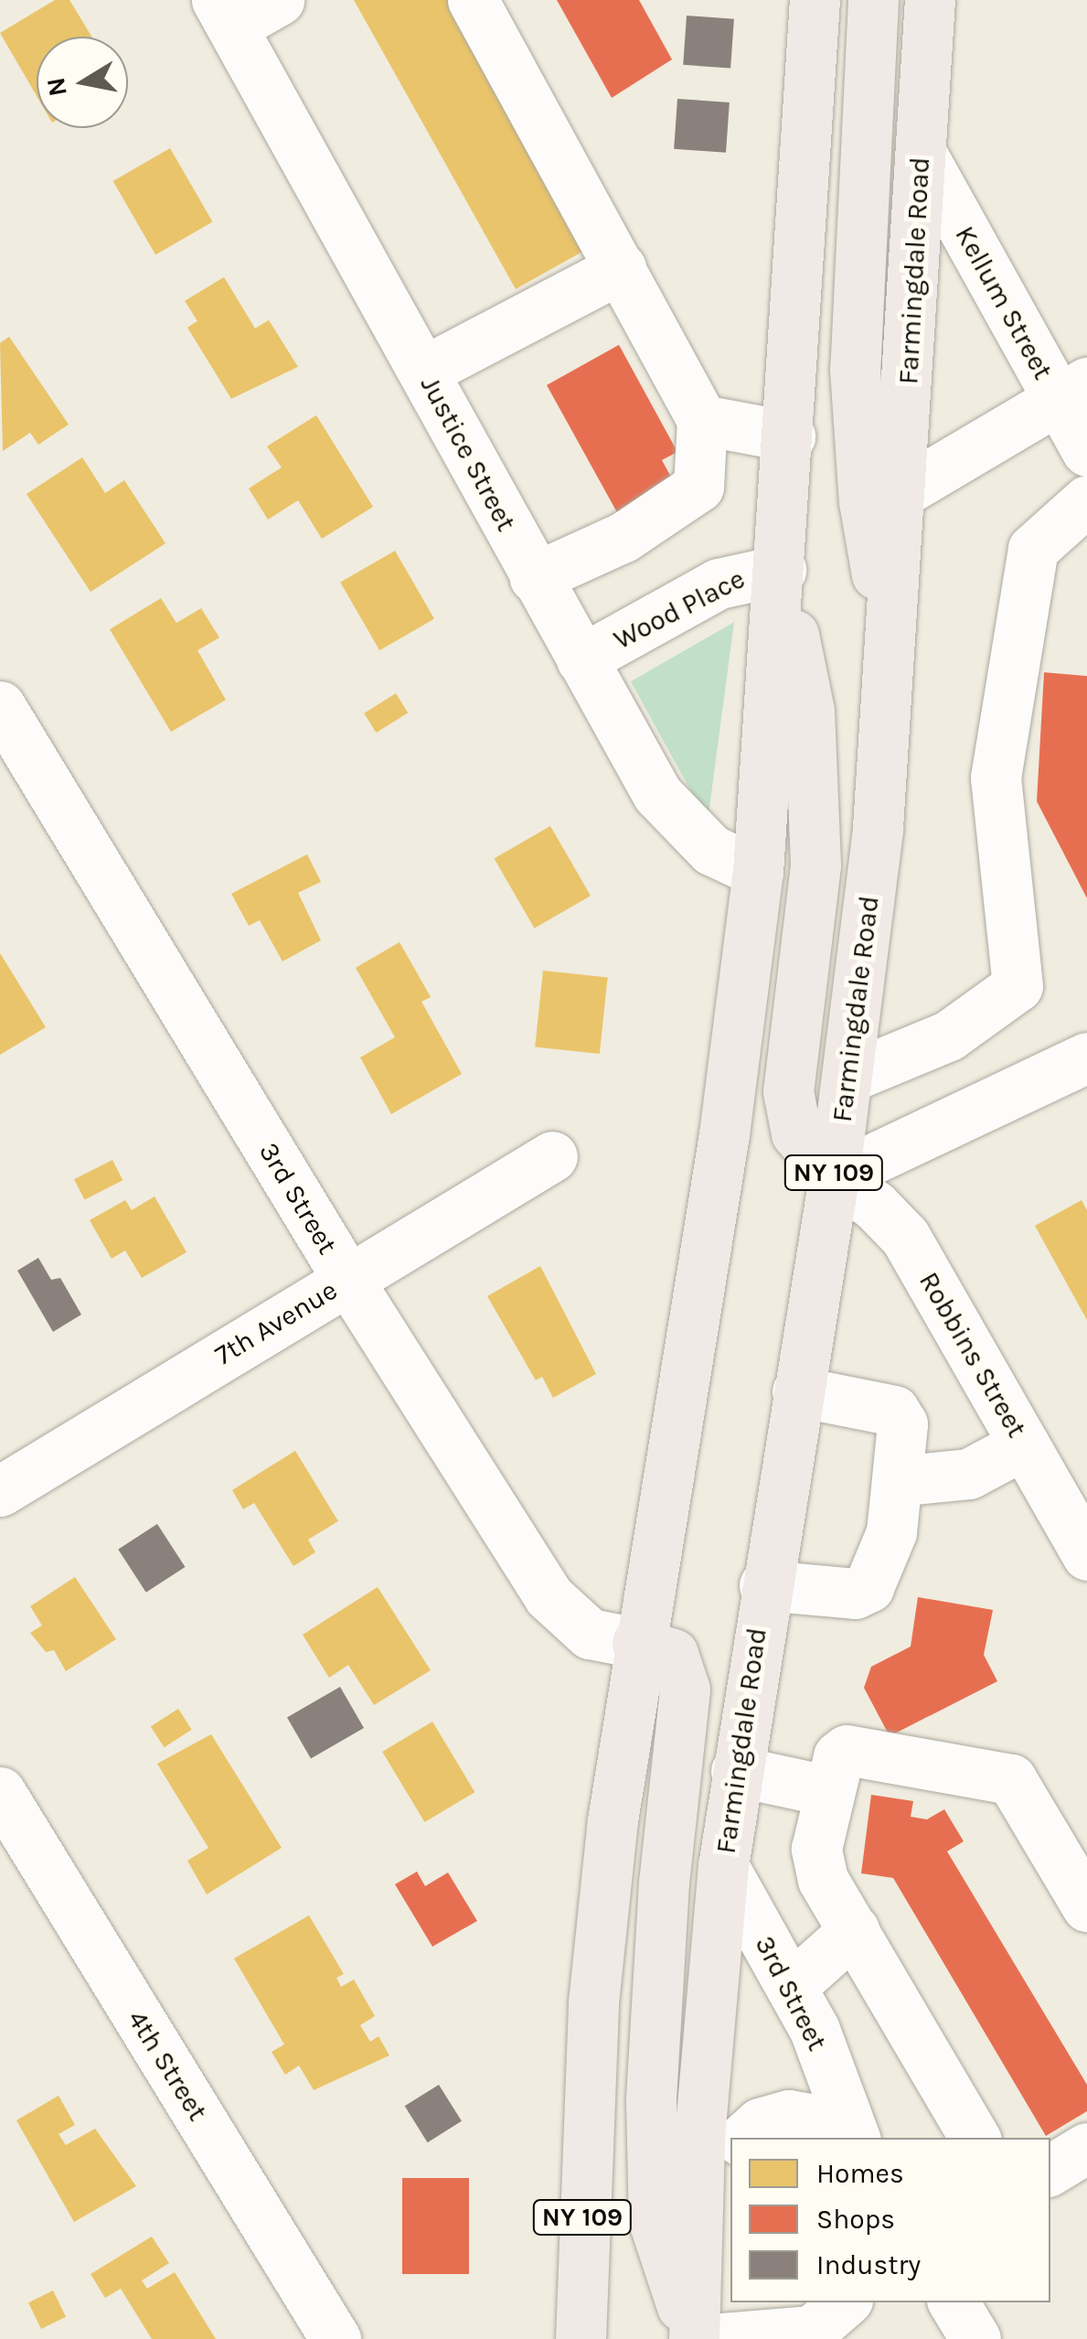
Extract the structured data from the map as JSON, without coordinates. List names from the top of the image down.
{
  "streets": {
    "main road": ["Farmingdale Road", "NY 109"],
    "street": [
      "Kellum Street",
      "Justice Street",
      "Wood Place",
      "3rd Street",
      "7th Avenue",
      "Robbins Street",
      "4th Street"
    ]
  },
  "crossings": [
    ["Farmingdale Road", "Kellum Street"],
    ["Farmingdale Road", "3rd Street"],
    ["Farmingdale Road", "Robbins Street"],
    ["Justice Street", "Wood Place"],
    ["Justice Street", "NY 109"],
    ["Wood Place", "NY 109"],
    ["NY 109", "3rd Street"],
    ["3rd Street", "7th Avenue"]
  ],
  "legend": ["Homes", "Shops", "Industry"],
  "north": "left"
}
